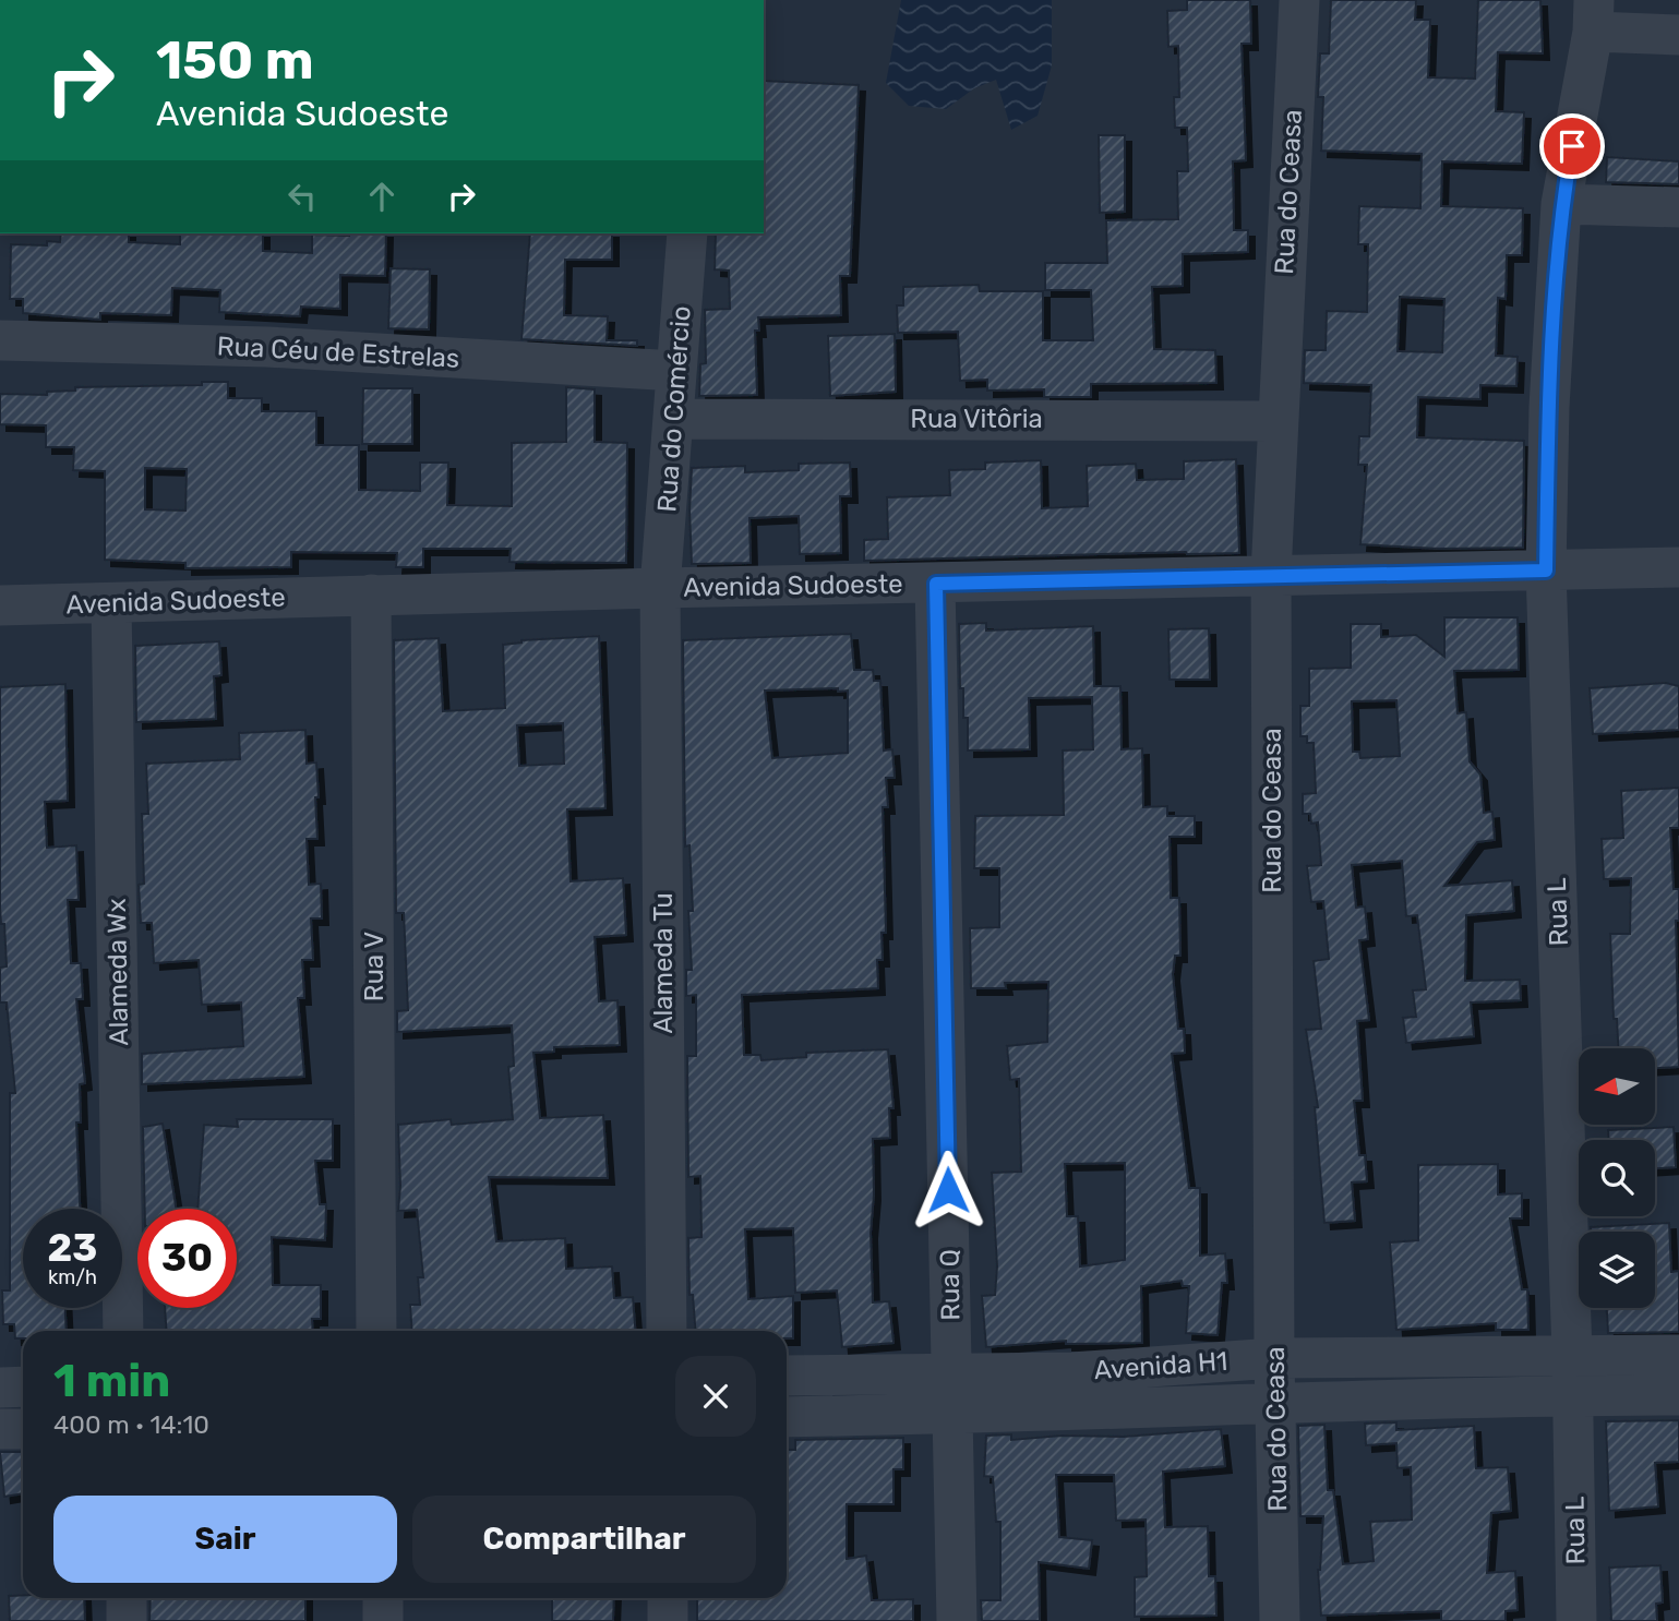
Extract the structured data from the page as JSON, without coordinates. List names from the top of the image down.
{
  "streets": {
    "street": [
      "Rua do Ceasa",
      "Rua Céu de Estrelas",
      "Rua do Comércio",
      "Rua Vitôria",
      "Avenida Sudoeste",
      "Rua L",
      "Alameda Tu",
      "Rua V",
      "Alameda Wx",
      "Rua Q",
      "Avenida H1"
    ]
  },
  "crossings": [
    ["Rua do Ceasa", "Rua Vitôria"],
    ["Rua do Ceasa", "Avenida Sudoeste"],
    ["Rua do Ceasa", "Avenida H1"],
    ["Rua Céu de Estrelas", "Rua do Comércio"],
    ["Rua do Comércio", "Rua Vitôria"],
    ["Rua do Comércio", "Avenida Sudoeste"],
    ["Rua do Comércio", "Alameda Tu"],
    ["Avenida Sudoeste", "Rua L"],
    ["Avenida Sudoeste", "Alameda Tu"],
    ["Avenida Sudoeste", "Rua V"],
    ["Avenida Sudoeste", "Alameda Wx"],
    ["Avenida Sudoeste", "Rua Q"],
    ["Rua L", "Avenida H1"],
    ["Rua Q", "Avenida H1"]
  ],
  "north": "left",
  "page": {
    "turn": ["150 m", "Avenida Sudoeste"],
    "speed": "23 km/h",
    "limit": "30",
    "heading": ["1 min", "400 m · 14:10"],
    "buttons": ["Sair", "Compartilhar"]
  }
}
